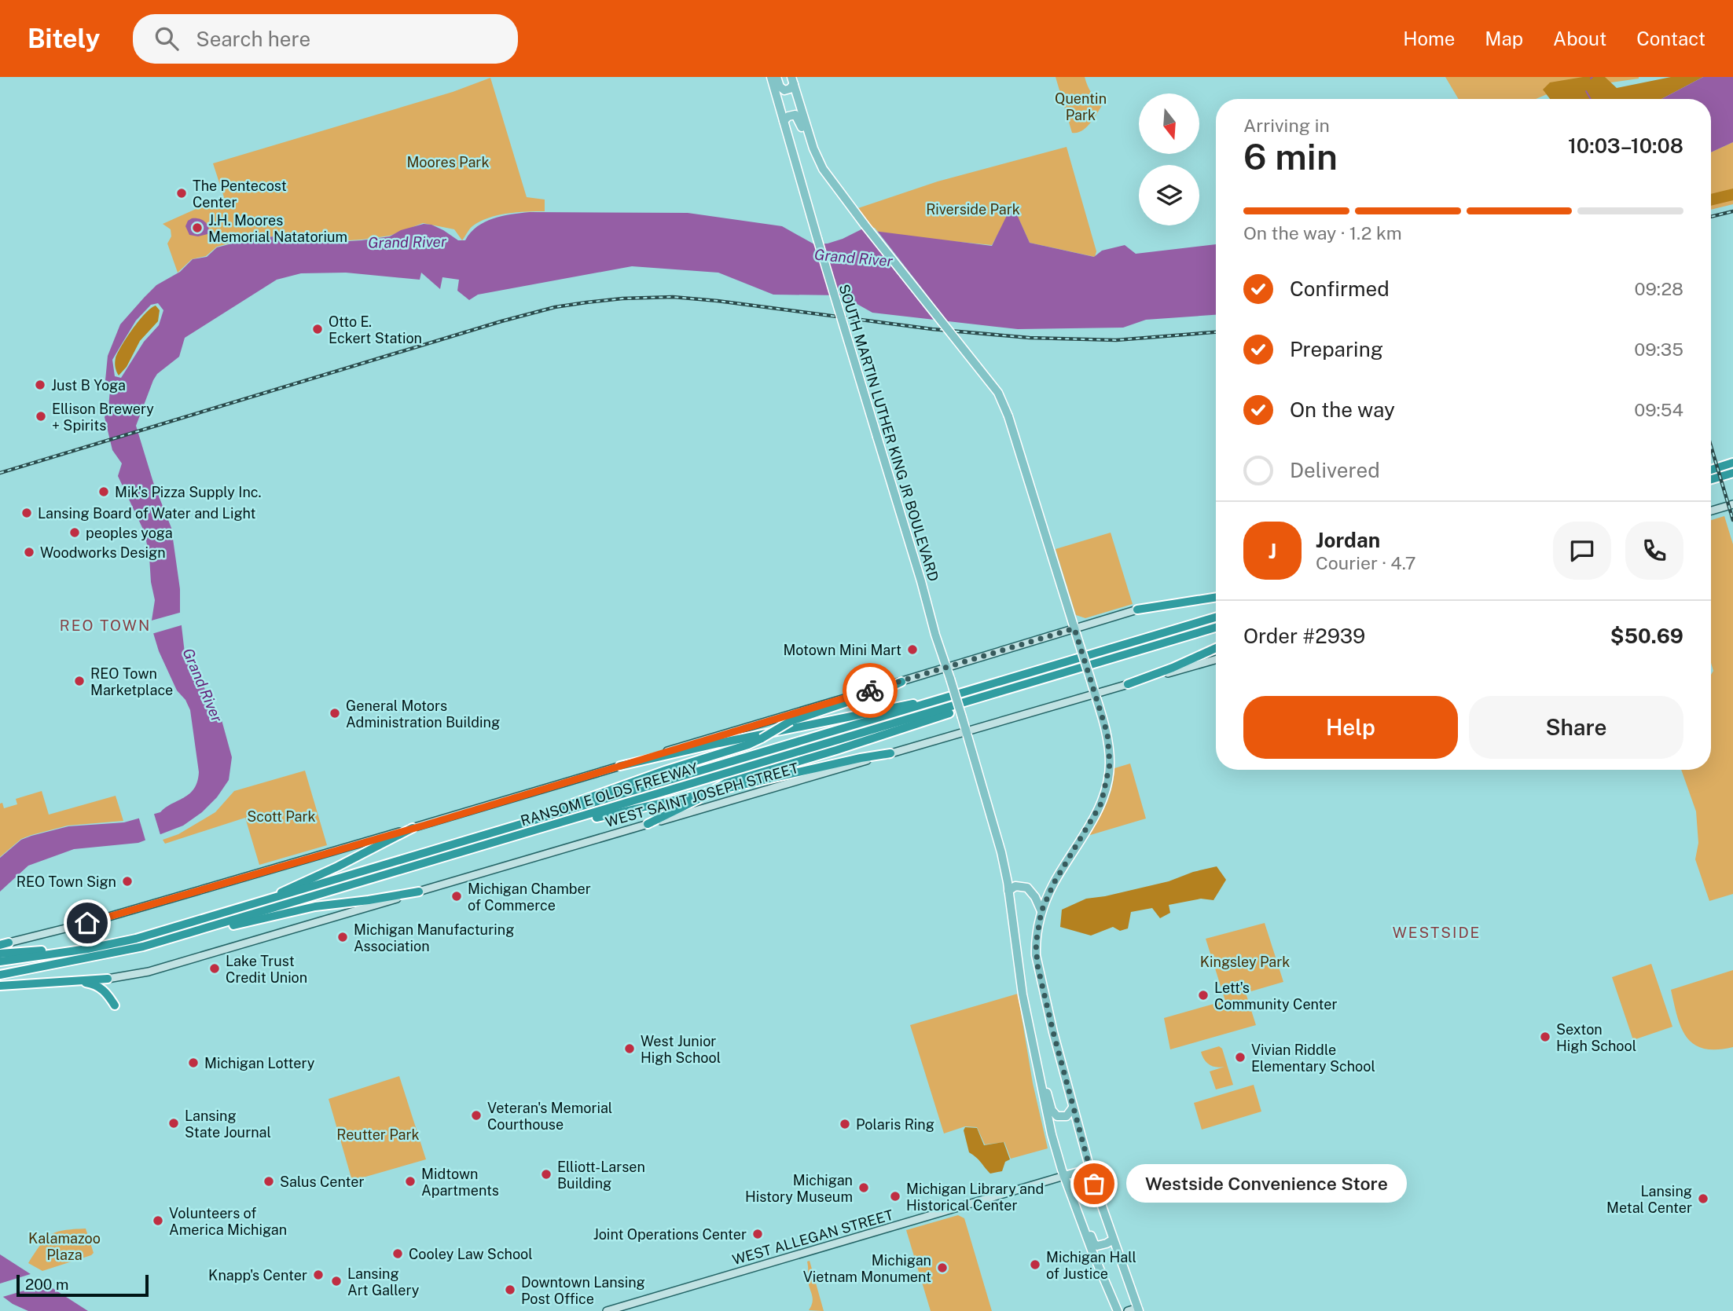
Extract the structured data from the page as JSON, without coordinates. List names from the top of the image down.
{
  "streets": {
    "highway": ["RANSOM E OLDS FREEWAY"],
    "main road": ["SOUTH MARTIN LUTHER KING JR BOULEVARD", "WEST SAINT JOSEPH STREET", "WEST ALLEGAN STREET"]
  },
  "crossings": [
    ["SOUTH MARTIN LUTHER KING JR BOULEVARD", "WEST SAINT JOSEPH STREET"]
  ],
  "districts": ["REO TOWN", "WESTSIDE"],
  "water": ["Grand River"],
  "parks": [
    "Quentin Park",
    "Moores Park",
    "Riverside Park",
    "Scott Park",
    "Kingsley Park",
    "Reutter Park",
    "Kalamazoo Plaza"
  ],
  "places": [
    "The Pentecost Center",
    "J.H. Moores Memorial Natatorium",
    "Otto E. Eckert Station",
    "Just B Yoga",
    "Ellison Brewery + Spirits",
    "Mik's Pizza Supply Inc.",
    "Lansing Board of Water and Light",
    "peoples yoga",
    "Woodworks Design",
    "Motown Mini Mart",
    "REO Town Marketplace",
    "General Motors Administration Building",
    "REO Town Sign",
    "Michigan Chamber of Commerce",
    "Michigan Manufacturing Association",
    "Lake Trust Credit Union",
    "Lett's Community Center",
    "Sexton High School",
    "West Junior High School",
    "Vivian Riddle Elementary School",
    "Michigan Lottery",
    "Veteran's Memorial Courthouse",
    "Lansing State Journal",
    "Polaris Ring",
    "Elliott-Larsen Building",
    "Salus Center",
    "Midtown Apartments",
    "Westside Convenience Store",
    "Michigan History Museum",
    "Michigan Library and Historical Center",
    "Lansing Metal Center",
    "Volunteers of America Michigan",
    "Joint Operations Center",
    "Cooley Law School",
    "Michigan Hall of Justice",
    "Michigan Vietnam Monument",
    "Knapp's Center",
    "Lansing Art Gallery",
    "Downtown Lansing Post Office"
  ],
  "scale_bar": "200 m",
  "north": "bottom",
  "page": {
    "header": "Bitely",
    "search": "Search here",
    "nav": [
      "Home",
      "Map",
      "About",
      "Contact"
    ],
    "heading": ["6 min", "Arriving in", "10:03–10:08"],
    "panel": [
      "Jordan",
      "Courier · 4.7",
      "Order #2939",
      "$50.69"
    ],
    "bar": "On the way · 1.2 km",
    "list": [
      ["Confirmed", "09:28"],
      ["Preparing", "09:35"],
      ["On the way", "09:54"],
      "Delivered"
    ],
    "round": "J",
    "buttons": ["Help", "Share"],
    "bubble": "Westside Convenience Store",
    "scale": "200 m"
  }
}
